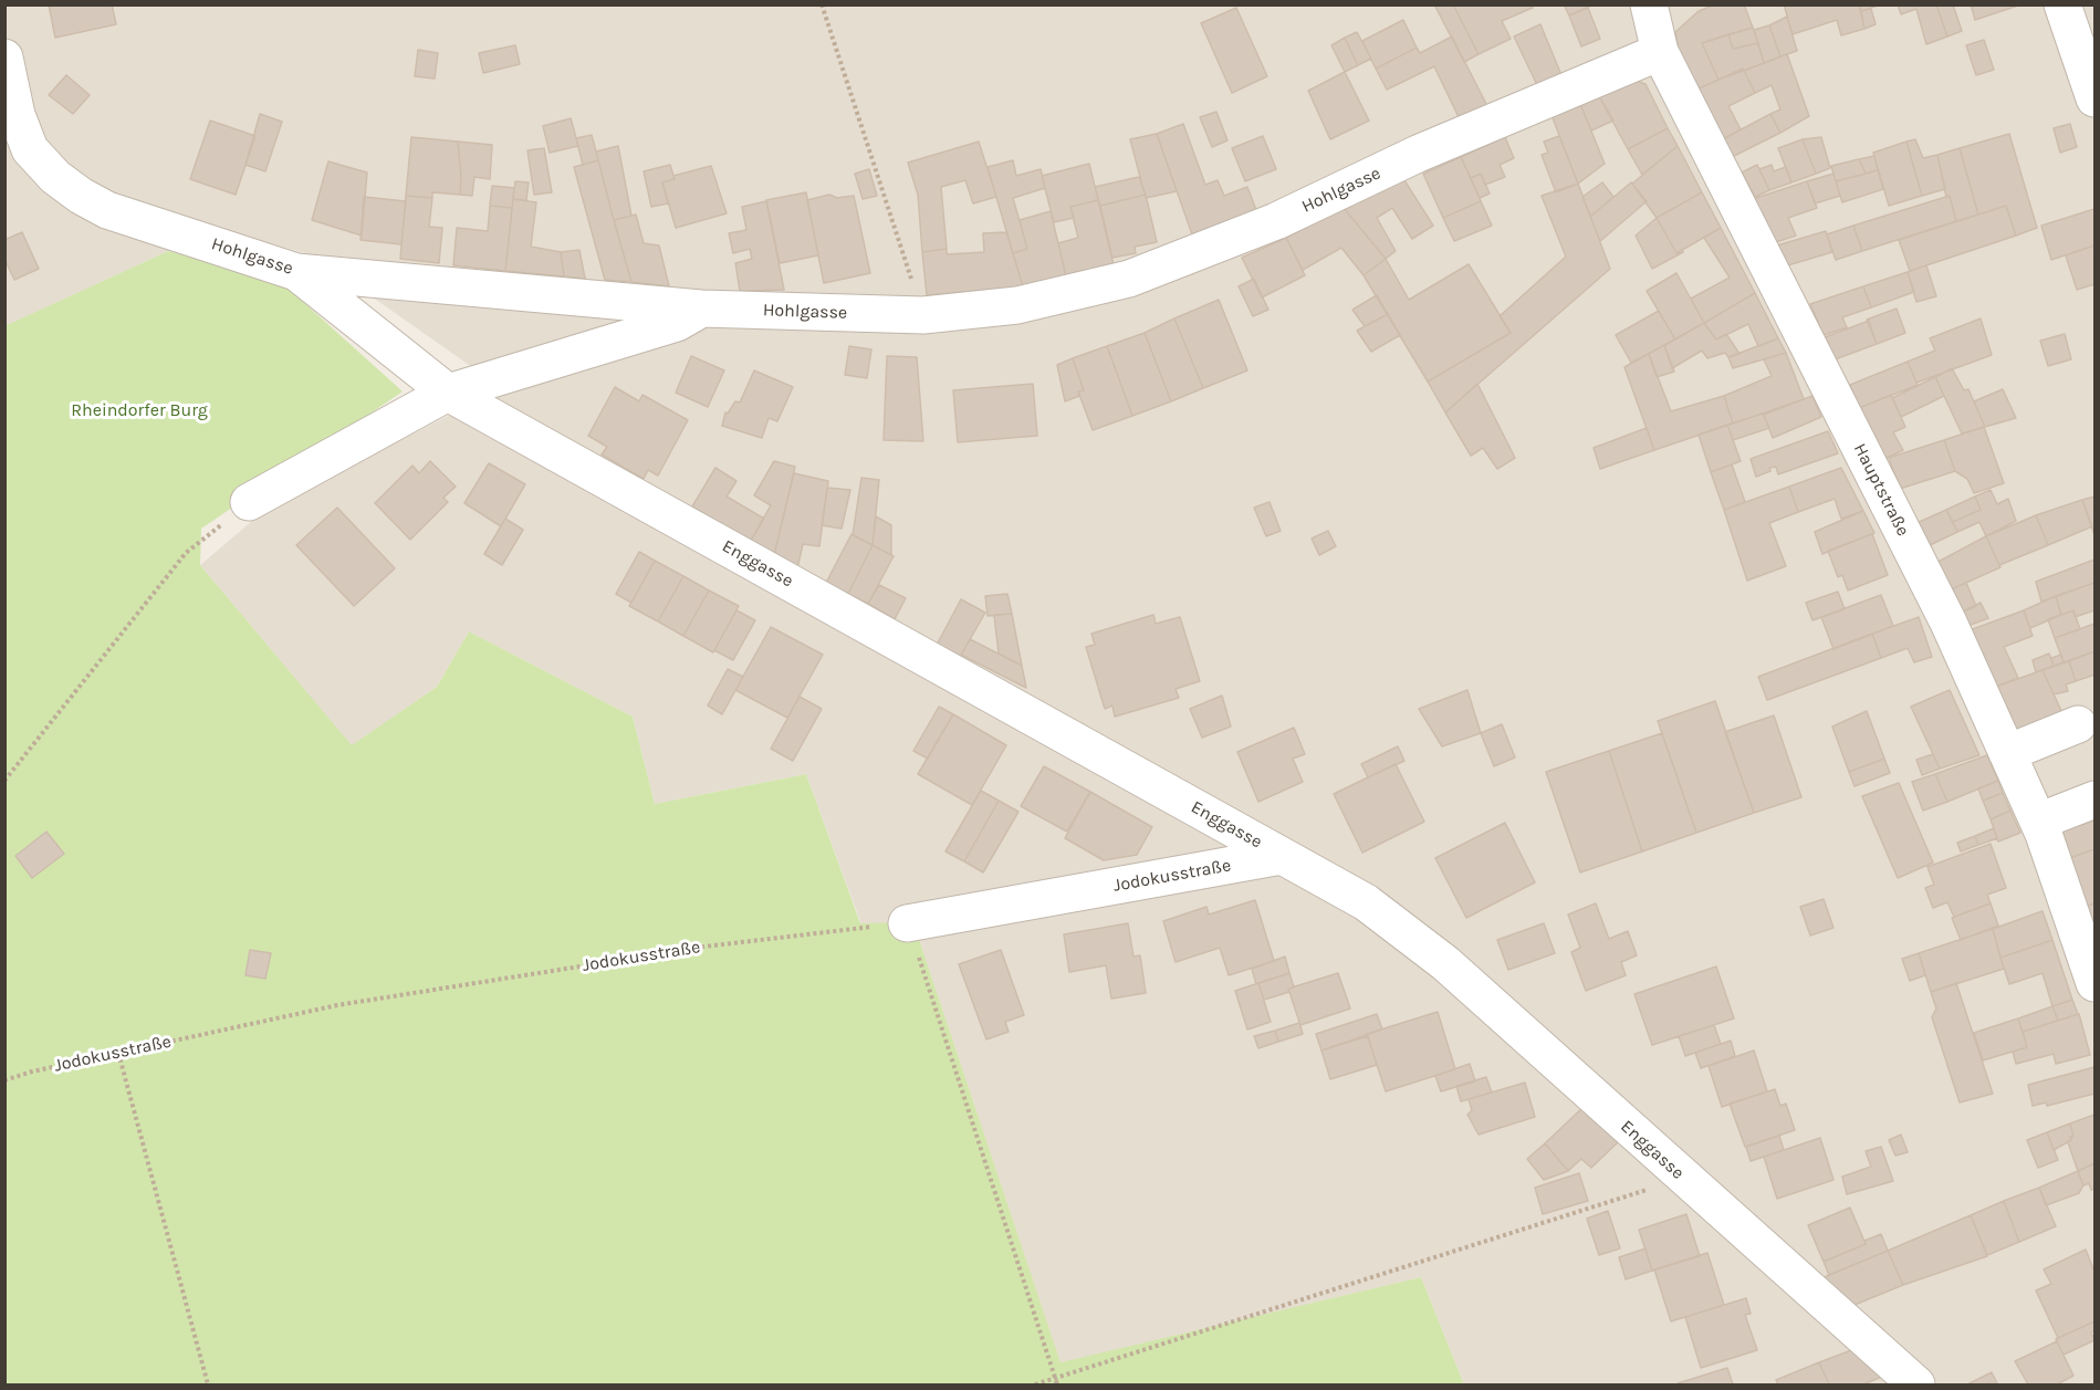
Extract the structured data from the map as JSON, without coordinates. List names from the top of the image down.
{
  "streets": {
    "street": [
      "Hohlgasse",
      "Hauptstraße",
      "Enggasse",
      "Jodokusstraße"
    ]
  },
  "crossings": [
    ["Hohlgasse", "Hauptstraße"],
    ["Hohlgasse", "Enggasse"],
    ["Enggasse", "Jodokusstraße"]
  ],
  "parks": ["Rheindorfer Burg"]
}
